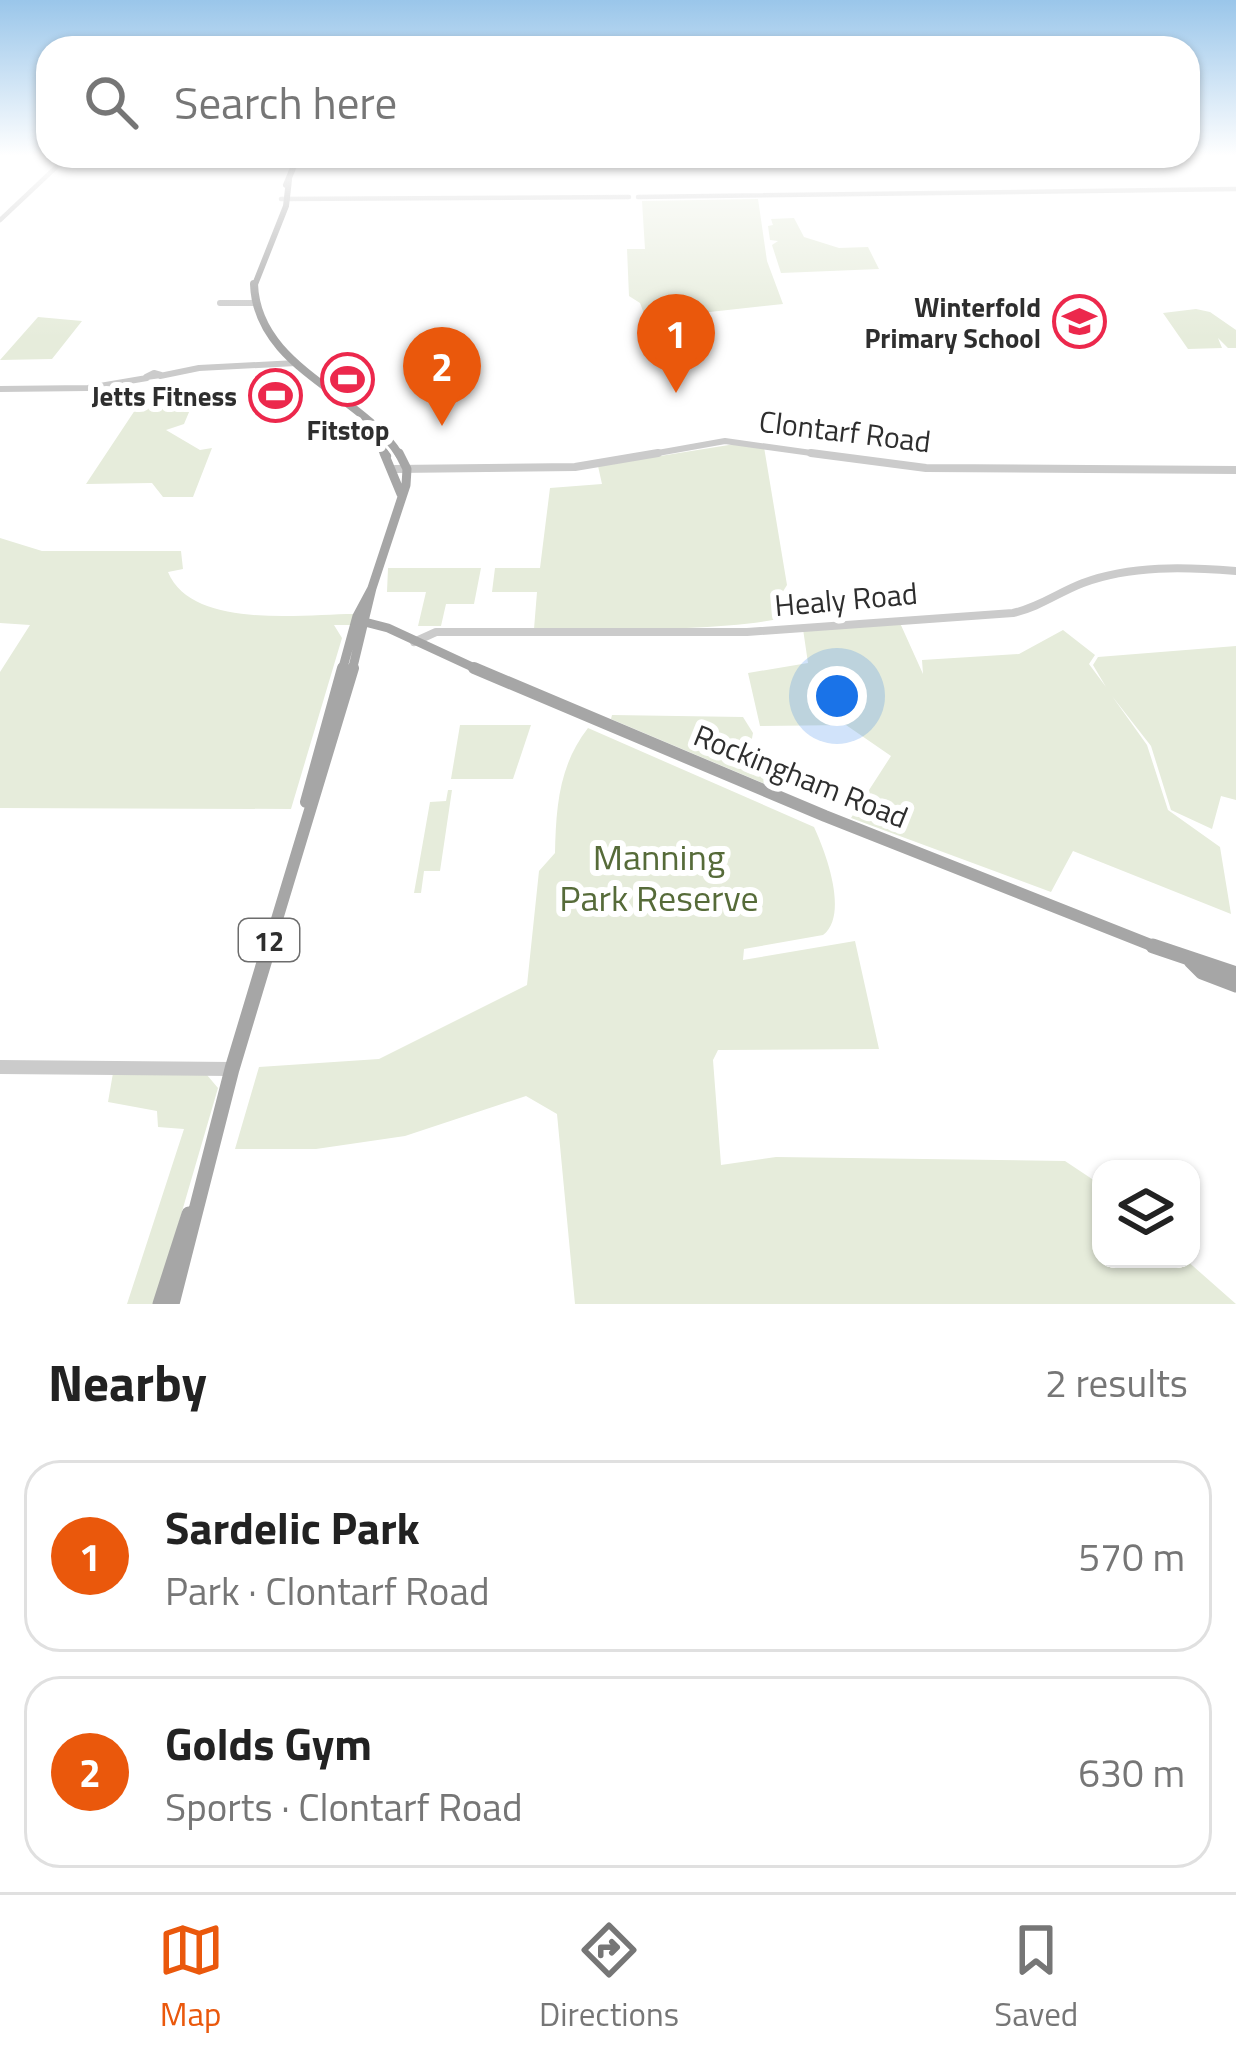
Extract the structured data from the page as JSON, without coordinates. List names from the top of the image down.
{
  "streets": {
    "main road": ["Rockingham Road", "12"],
    "street": ["Clontarf Road", "Healy Road"]
  },
  "crossings": [
    ["Clontarf Road", "12"],
    ["Healy Road", "Rockingham Road"],
    ["Rockingham Road", "12"]
  ],
  "parks": ["Manning Park Reserve"],
  "places": {
    "school or university": ["Winterfold Primary School"],
    "sports": ["Fitstop", "Jetts Fitness"]
  },
  "page": {
    "search": "Search here",
    "pins": ["1", "2"],
    "heading": ["Nearby", "2 results"],
    "list": [
      {
        "mark": "1",
        "name": "Sardelic Park",
        "note": "Park · Clontarf Road",
        "value": "570 m"
      },
      {
        "mark": "2",
        "name": "Golds Gym",
        "note": "Sports · Clontarf Road",
        "value": "630 m"
      }
    ],
    "nav": ["Map", "Directions", "Saved"]
  }
}
